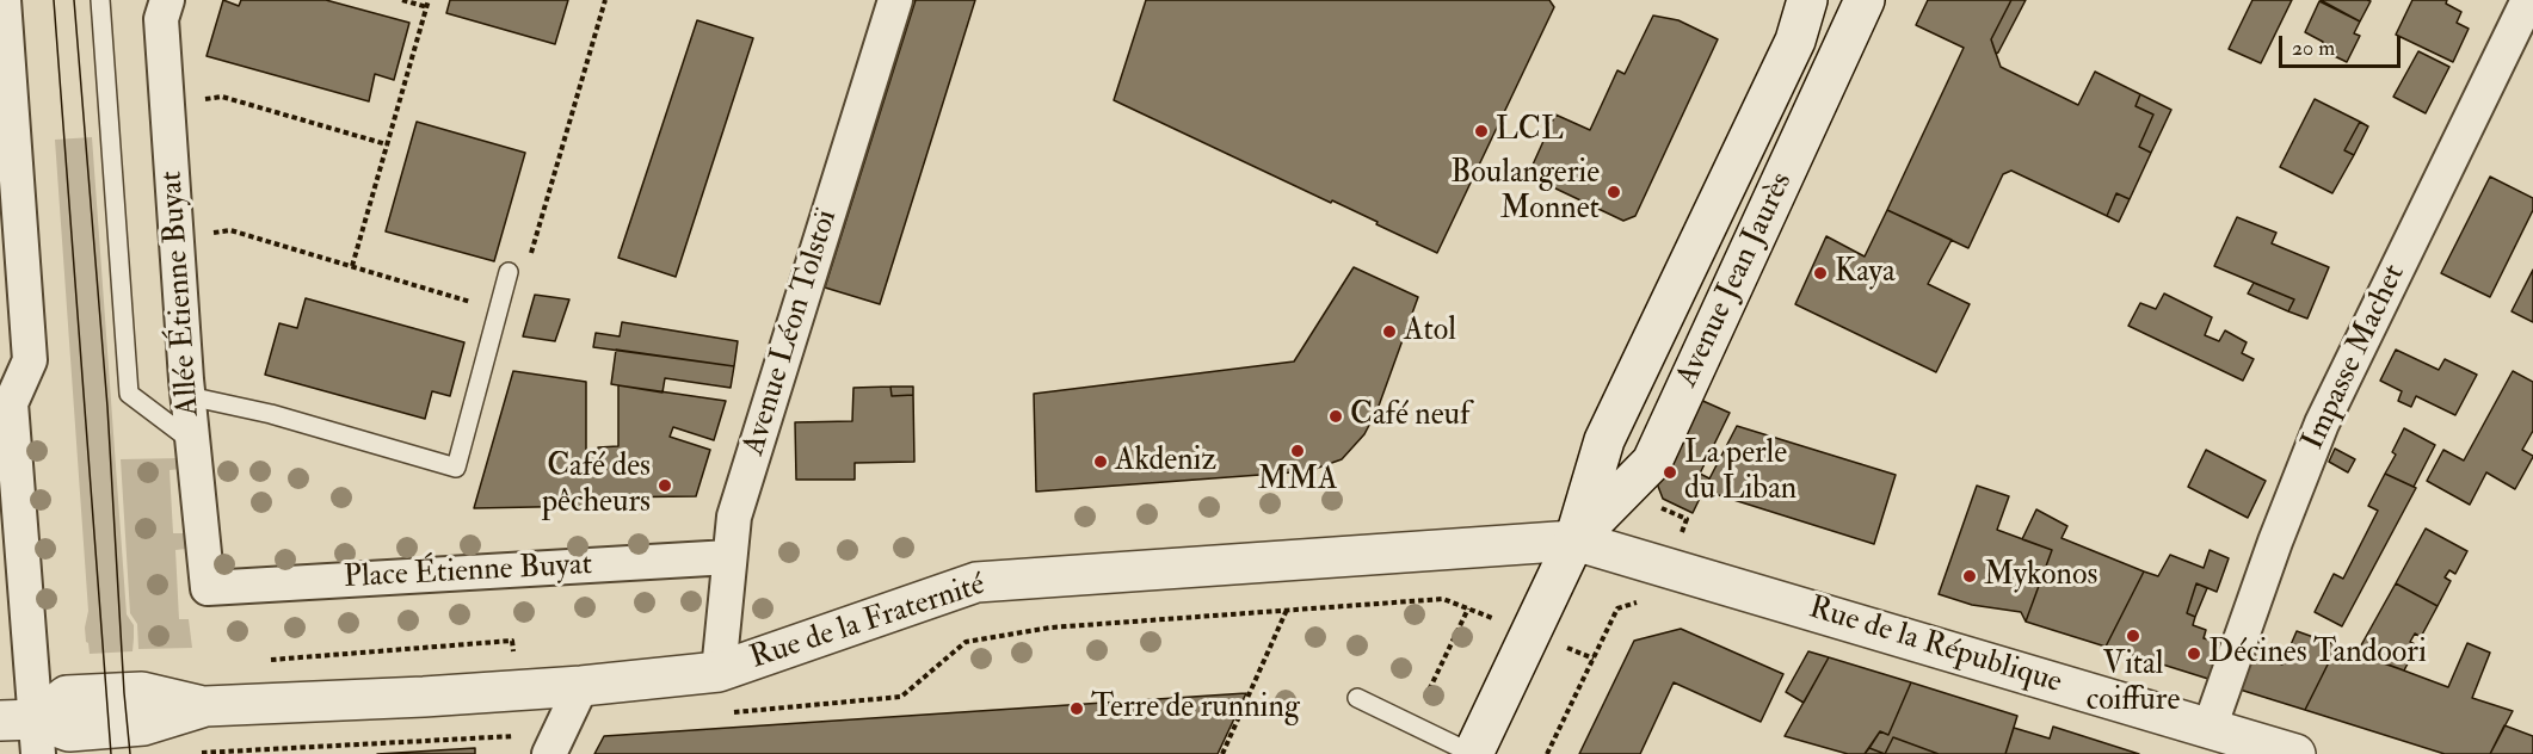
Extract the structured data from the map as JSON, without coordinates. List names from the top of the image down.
{
  "streets": {
    "street": [
      "Avenue Jean Jaurès",
      "Allée Étienne Buyat",
      "Avenue Léon Tolstoï",
      "Impasse Machet",
      "Place Étienne Buyat",
      "Rue de la Fraternité",
      "Rue de la République"
    ]
  },
  "crossings": [
    ["Avenue Jean Jaurès", "Rue de la Fraternité"],
    ["Avenue Jean Jaurès", "Rue de la République"],
    ["Allée Étienne Buyat", "Place Étienne Buyat"],
    ["Avenue Léon Tolstoï", "Place Étienne Buyat"],
    ["Avenue Léon Tolstoï", "Rue de la Fraternité"],
    ["Impasse Machet", "Rue de la République"],
    ["Rue de la Fraternité", "Rue de la République"]
  ],
  "places": [
    "LCL",
    "Boulangerie Monnet",
    "Kaya",
    "Atol",
    "Café neuf",
    "MMA",
    "Akdeniz",
    "La perle du Liban",
    "Café des pêcheurs",
    "Mykonos",
    "Vital coiffure",
    "Décines Tandoori",
    "Terre de running"
  ],
  "scale_bar": "20 m"
}
